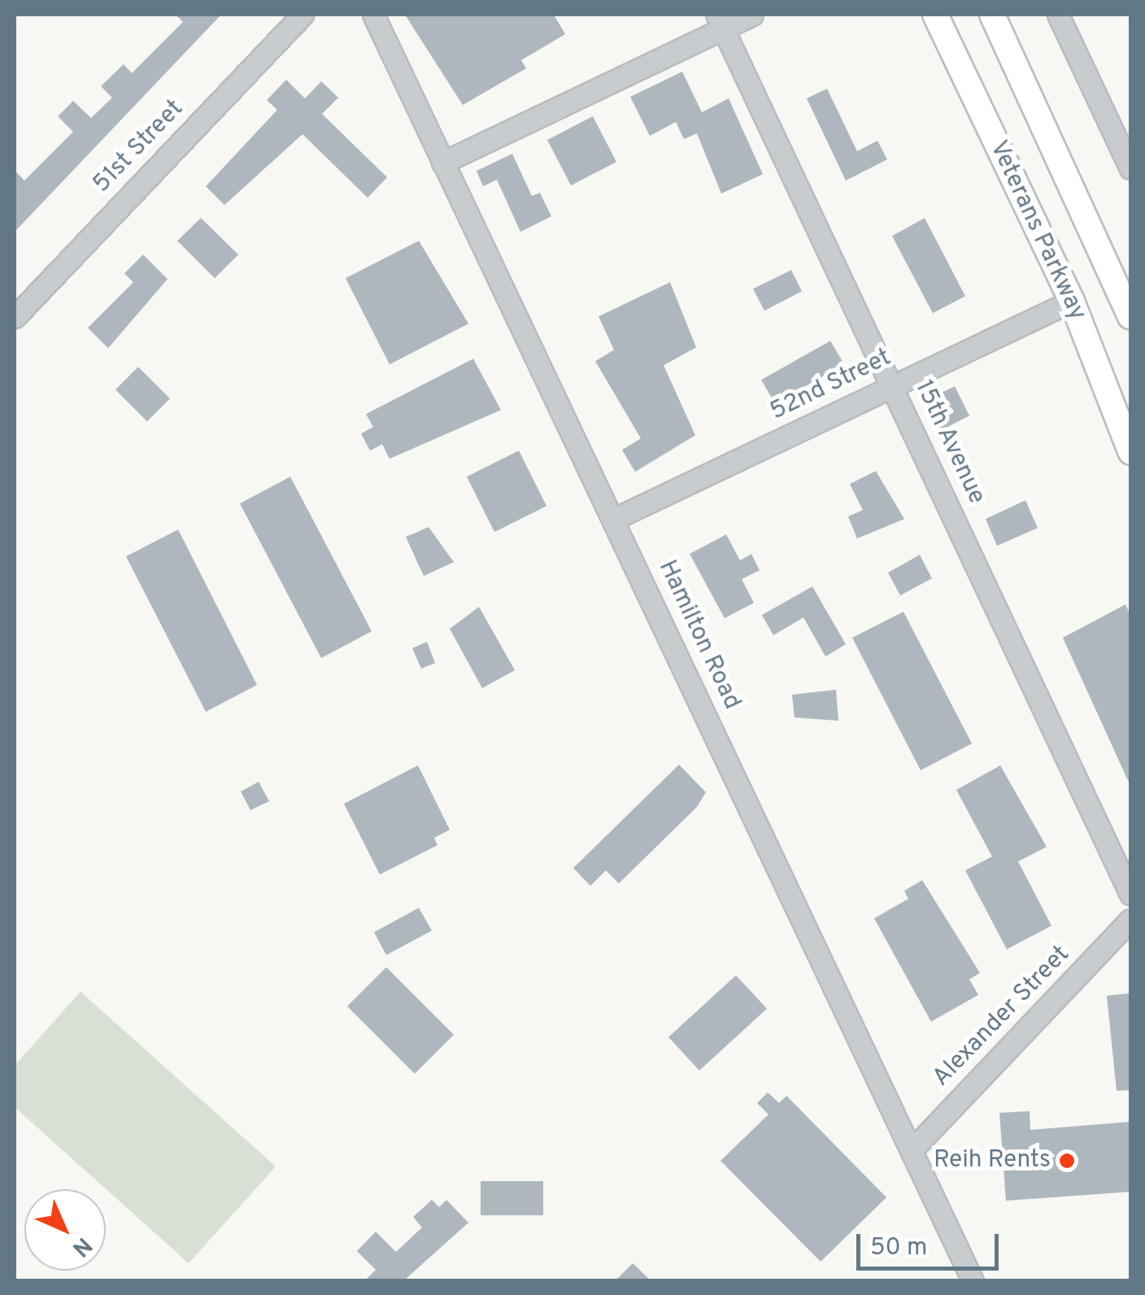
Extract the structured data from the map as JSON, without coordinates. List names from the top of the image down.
{
  "streets": {
    "main road": ["Veterans Parkway"],
    "street": [
      "51st Street",
      "52nd Street",
      "15th Avenue",
      "Hamilton Road",
      "Alexander Street"
    ]
  },
  "crossings": [
    ["Veterans Parkway", "52nd Street"],
    ["52nd Street", "15th Avenue"],
    ["52nd Street", "Hamilton Road"],
    ["Hamilton Road", "Alexander Street"]
  ],
  "places": ["Reih Rents"],
  "scale_bar": "50 m",
  "north": "bottom right"
}
